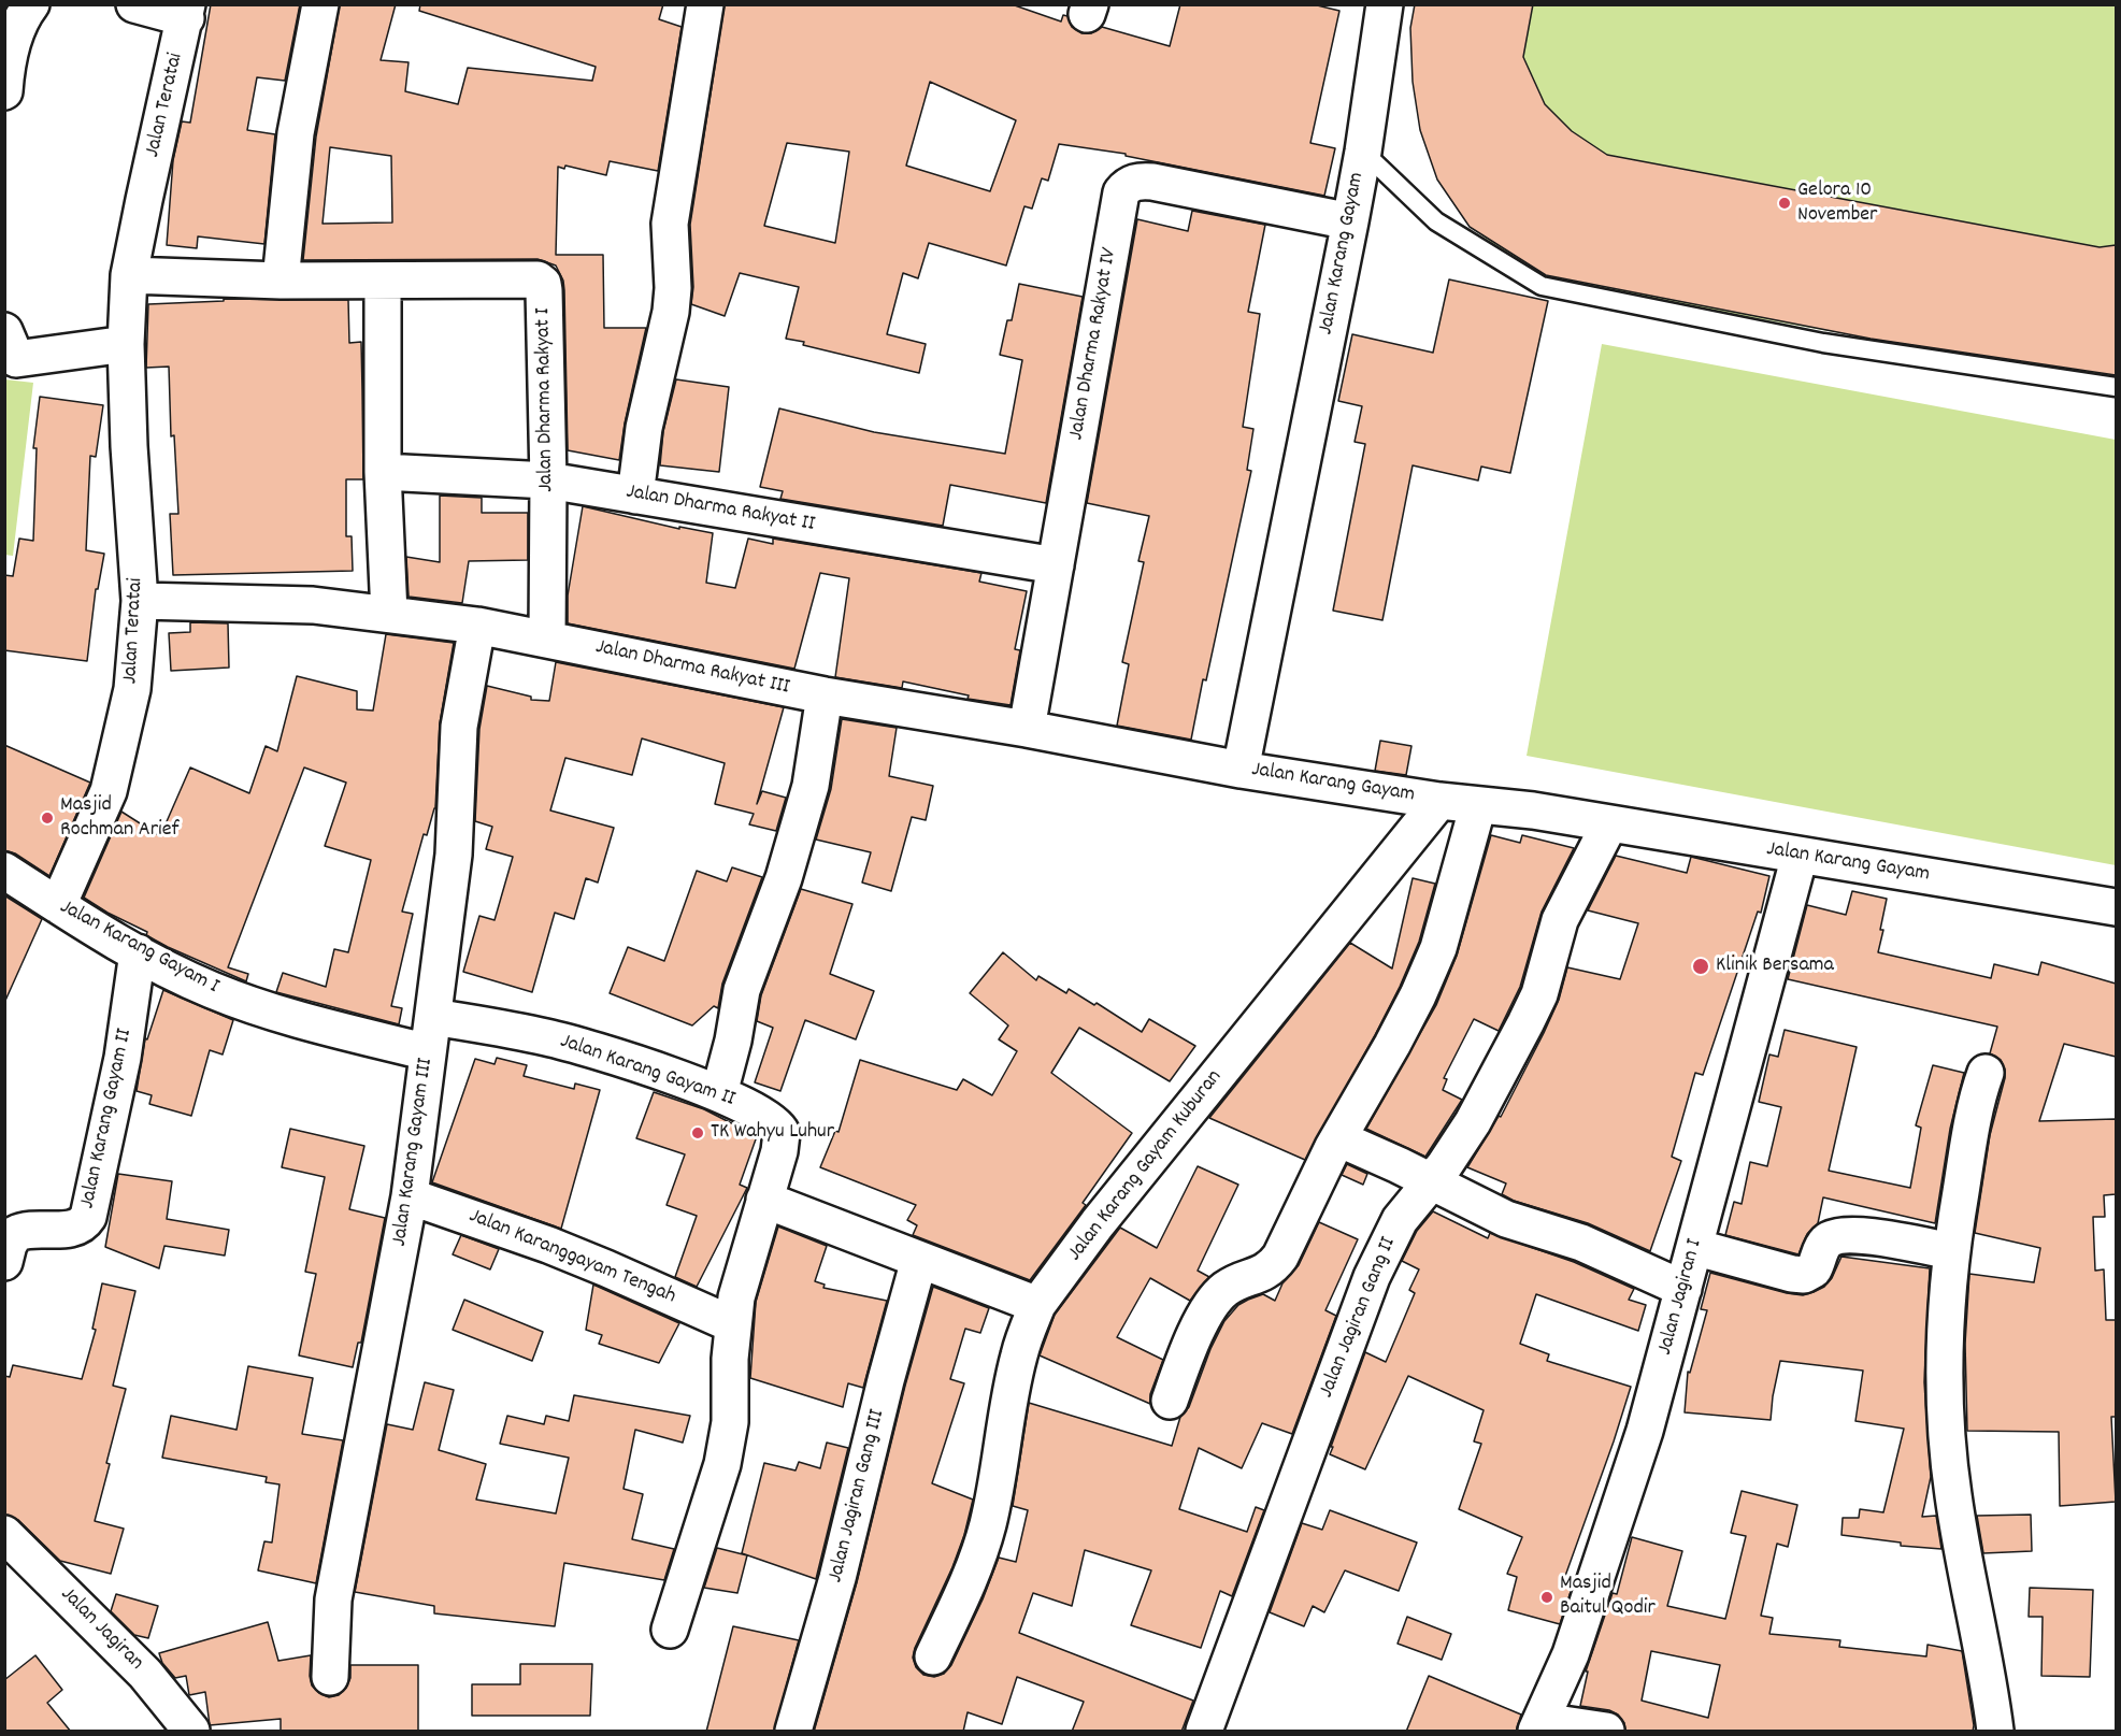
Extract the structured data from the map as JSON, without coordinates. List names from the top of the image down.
{
  "streets": {
    "street": [
      "Jalan Teratai",
      "Jalan Karang Gayam",
      "Jalan Dharma Rakyat IV",
      "Jalan Dharma Rakyat I",
      "Jalan Dharma Rakyat II",
      "Jalan Dharma Rakyat III",
      "Jalan Karang Gayam I",
      "Jalan Karang Gayam II",
      "Jalan Karang Gayam III",
      "Jalan Karang Gayam Kuburan",
      "Jalan Karanggayam Tengah",
      "Jalan Jagiran I",
      "Jalan Jagiran Gang II",
      "Jalan Jagiran Gang III",
      "Jalan Jagiran"
    ]
  },
  "crossings": [
    ["Jalan Teratai", "Jalan Dharma Rakyat I"],
    ["Jalan Teratai", "Jalan Dharma Rakyat III"],
    ["Jalan Teratai", "Jalan Karang Gayam I"],
    ["Jalan Karang Gayam", "Jalan Dharma Rakyat IV"],
    ["Jalan Karang Gayam", "Jalan Dharma Rakyat III"],
    ["Jalan Karang Gayam", "Jalan Karang Gayam Kuburan"],
    ["Jalan Karang Gayam", "Jalan Jagiran I"],
    ["Jalan Karang Gayam", "Jalan Jagiran Gang II"],
    ["Jalan Dharma Rakyat IV", "Jalan Dharma Rakyat II"],
    ["Jalan Dharma Rakyat IV", "Jalan Dharma Rakyat III"],
    ["Jalan Dharma Rakyat I", "Jalan Dharma Rakyat II"],
    ["Jalan Dharma Rakyat I", "Jalan Dharma Rakyat III"],
    ["Jalan Dharma Rakyat III", "Jalan Karang Gayam III"],
    ["Jalan Karang Gayam I", "Jalan Karang Gayam II"],
    ["Jalan Karang Gayam I", "Jalan Karang Gayam III"],
    ["Jalan Karang Gayam II", "Jalan Karang Gayam III"],
    ["Jalan Karang Gayam II", "Jalan Karanggayam Tengah"],
    ["Jalan Karang Gayam III", "Jalan Karanggayam Tengah"]
  ],
  "places": [
    "Gelora 10 November",
    "Masjid Rochman Arief",
    "Klinik Bersama",
    "TK Wahyu Luhur",
    "Masjid Baitul Qodir"
  ]
}
